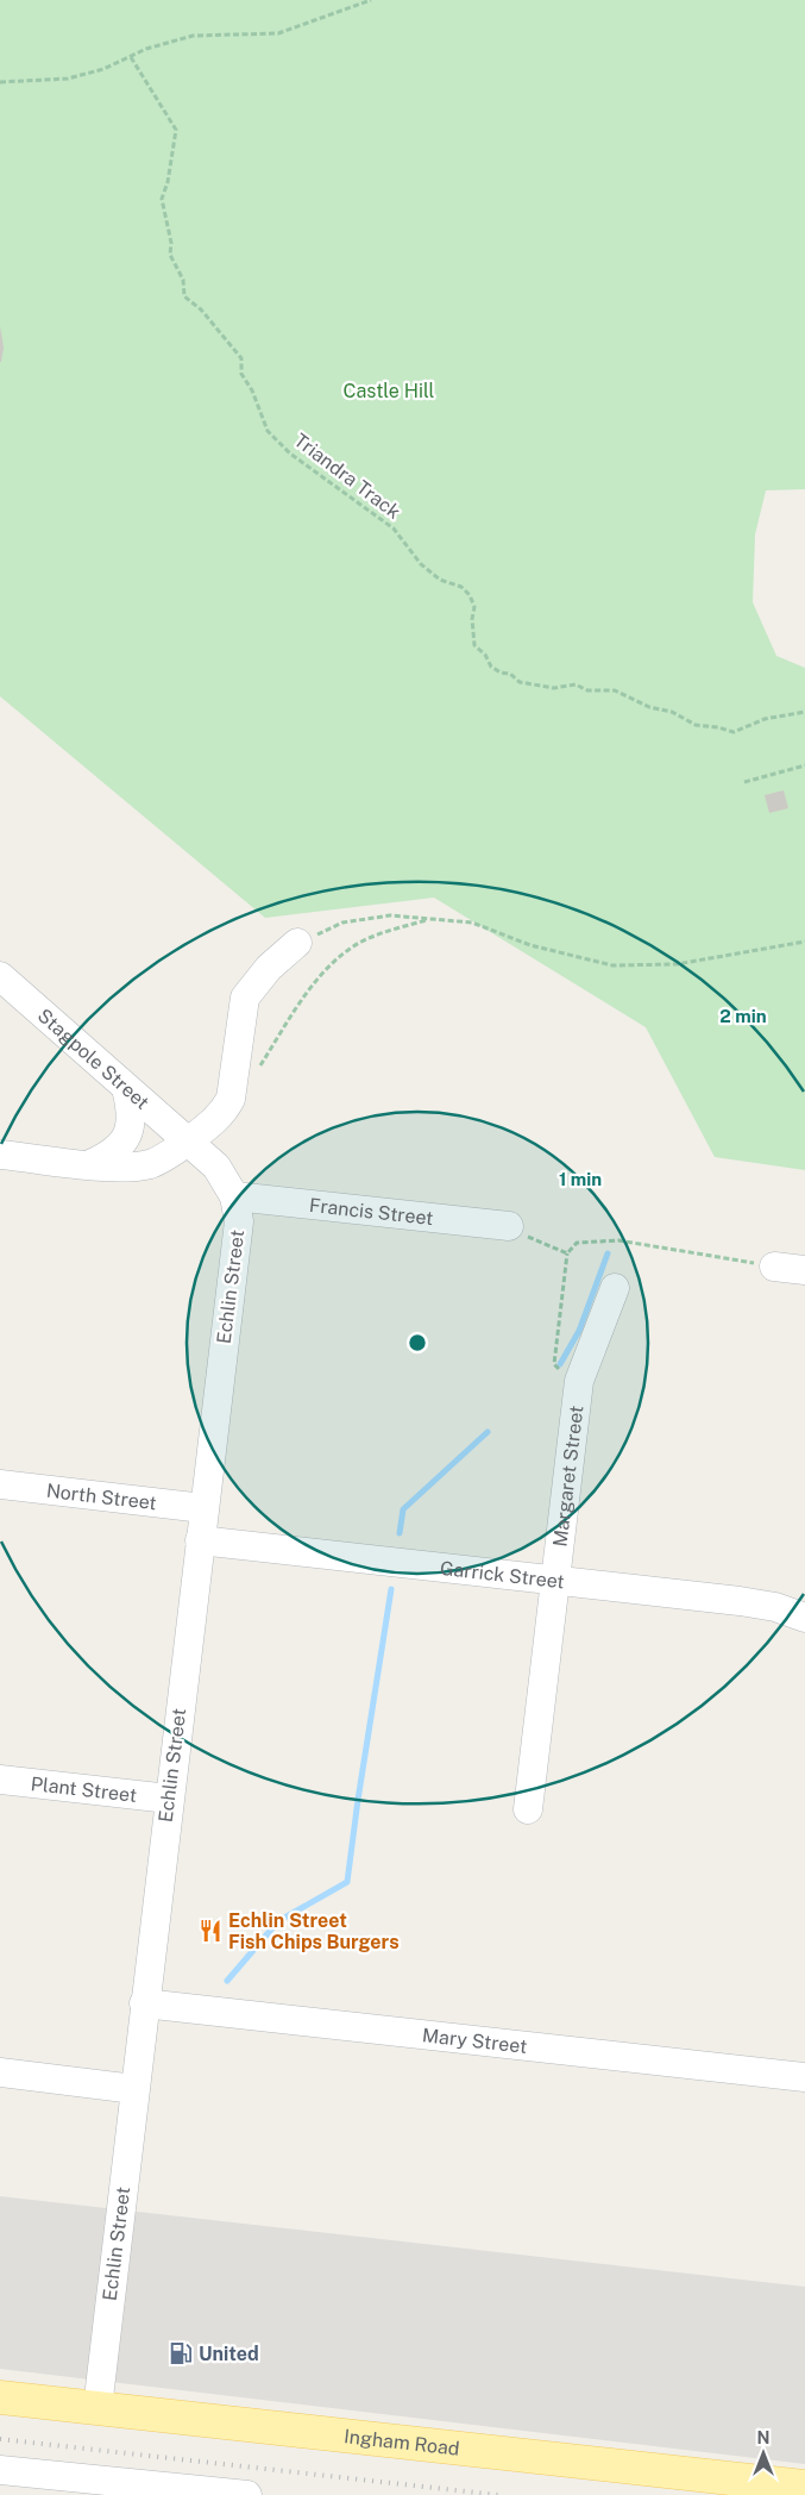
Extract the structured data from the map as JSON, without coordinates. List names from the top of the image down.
{
  "streets": {
    "main road": ["Ingham Road"],
    "street": [
      "Stagpole Street",
      "Francis Street",
      "Echlin Street",
      "Margaret Street",
      "North Street",
      "Garrick Street",
      "Plant Street",
      "Mary Street"
    ],
    "path": ["Triandra Track"]
  },
  "crossings": [
    ["Stagpole Street", "Echlin Street"],
    ["Francis Street", "Echlin Street"],
    ["Echlin Street", "North Street"],
    ["Echlin Street", "Garrick Street"],
    ["Echlin Street", "Plant Street"],
    ["Echlin Street", "Mary Street"],
    ["Echlin Street", "Ingham Road"],
    ["Margaret Street", "Garrick Street"]
  ],
  "parks": ["Castle Hill"],
  "places": {
    "restaurant": ["Echlin Street Fish Chips Burgers"],
    "fuel station": ["United"]
  },
  "north": "top",
  "rings": ["2 min", "1 min"]
}
